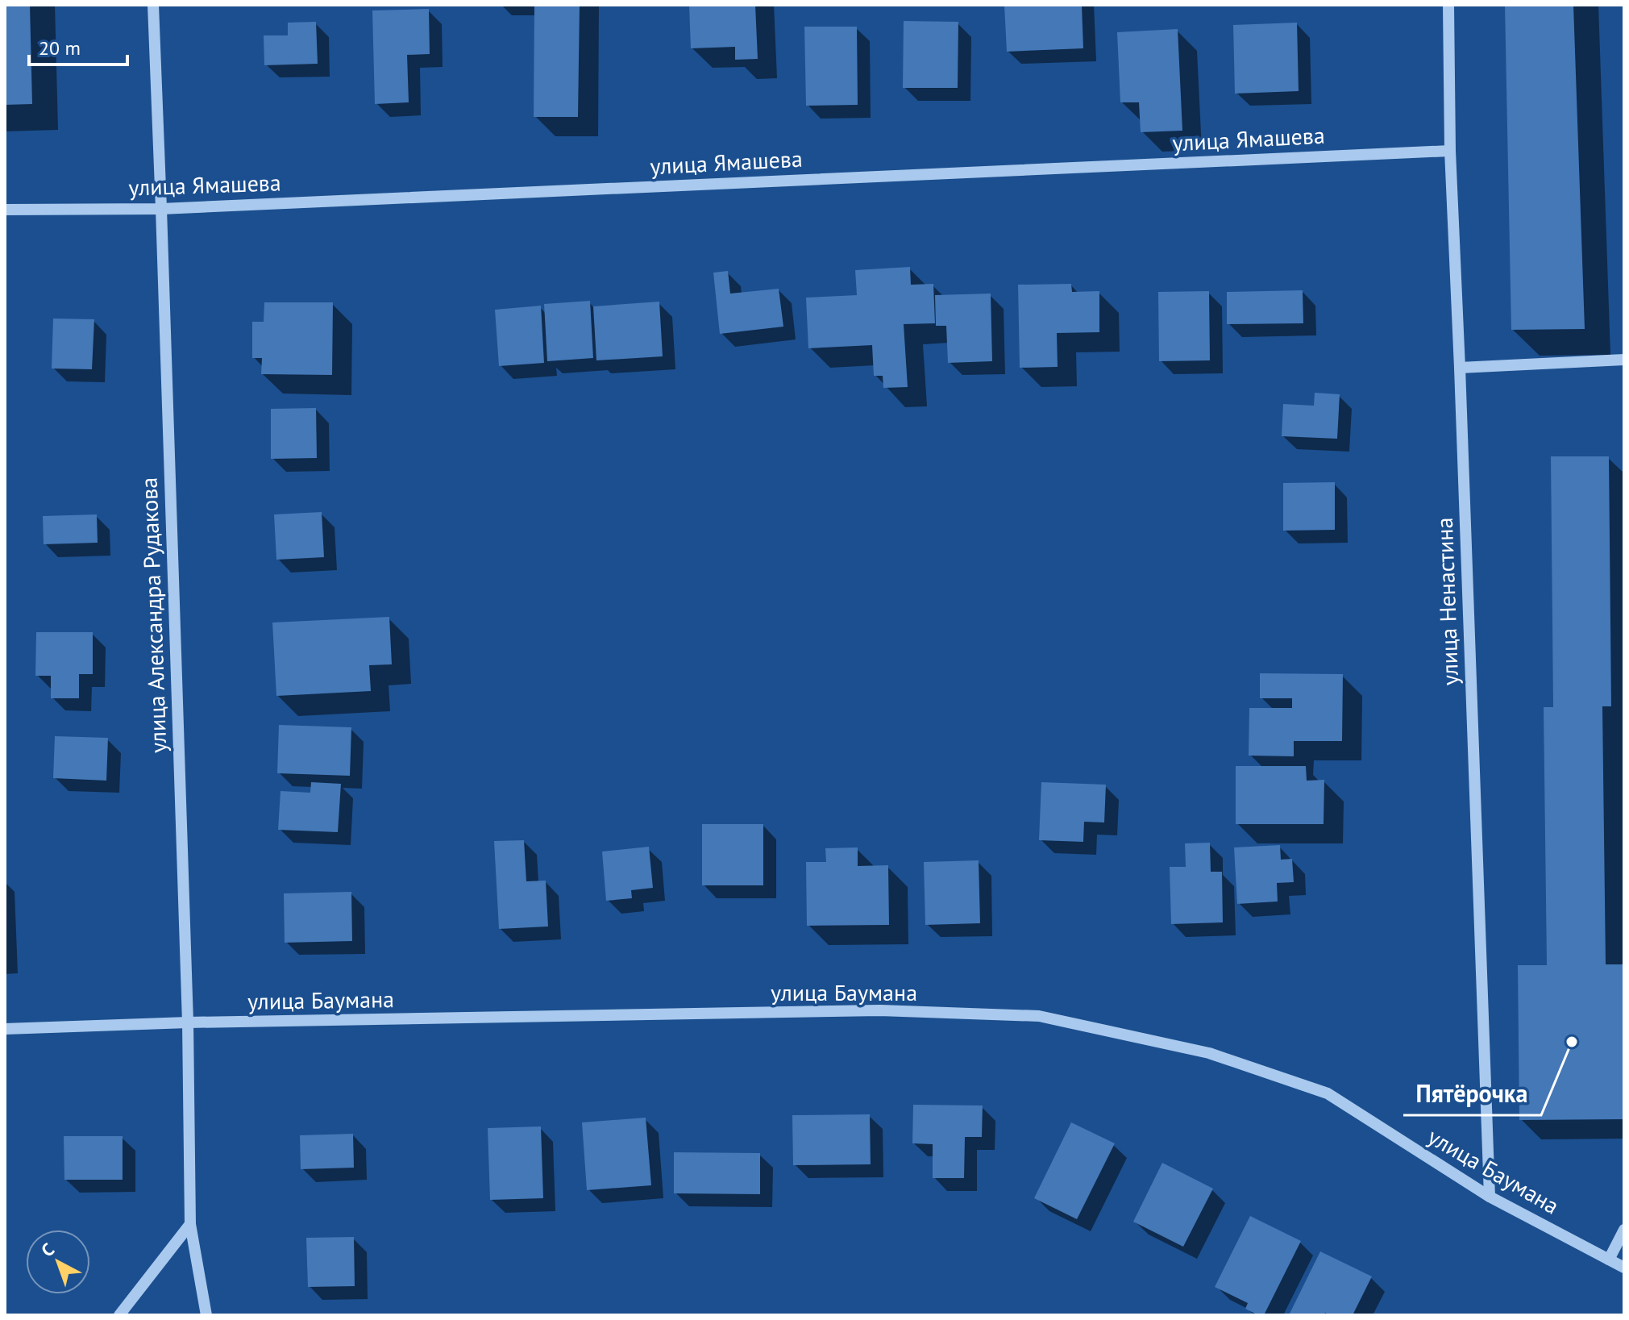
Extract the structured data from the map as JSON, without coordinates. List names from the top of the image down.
{
  "streets": {
    "street": [
      "улица Ямашева",
      "улица Ненастина",
      "улица Александра Рудакова",
      "улица Баумана"
    ]
  },
  "crossings": [
    ["улица Ямашева", "улица Ненастина"],
    ["улица Ямашева", "улица Александра Рудакова"],
    ["улица Ненастина", "улица Баумана"],
    ["улица Александра Рудакова", "улица Баумана"]
  ],
  "places": ["Пятёрочка"],
  "scale_bar": "20 m",
  "north": "top left"
}
